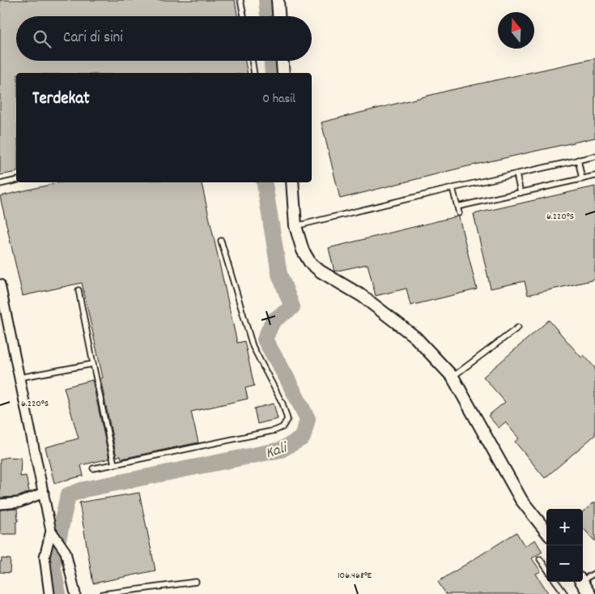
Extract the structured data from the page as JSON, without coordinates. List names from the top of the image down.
{
  "water": ["Kali"],
  "north": "top",
  "page": {
    "search": "Cari di sini",
    "heading": ["Terdekat", "0 hasil"],
    "map_buttons": ["+", "−"]
  },
  "coordinates": ["6.220°S", "106.468°E"]
}
